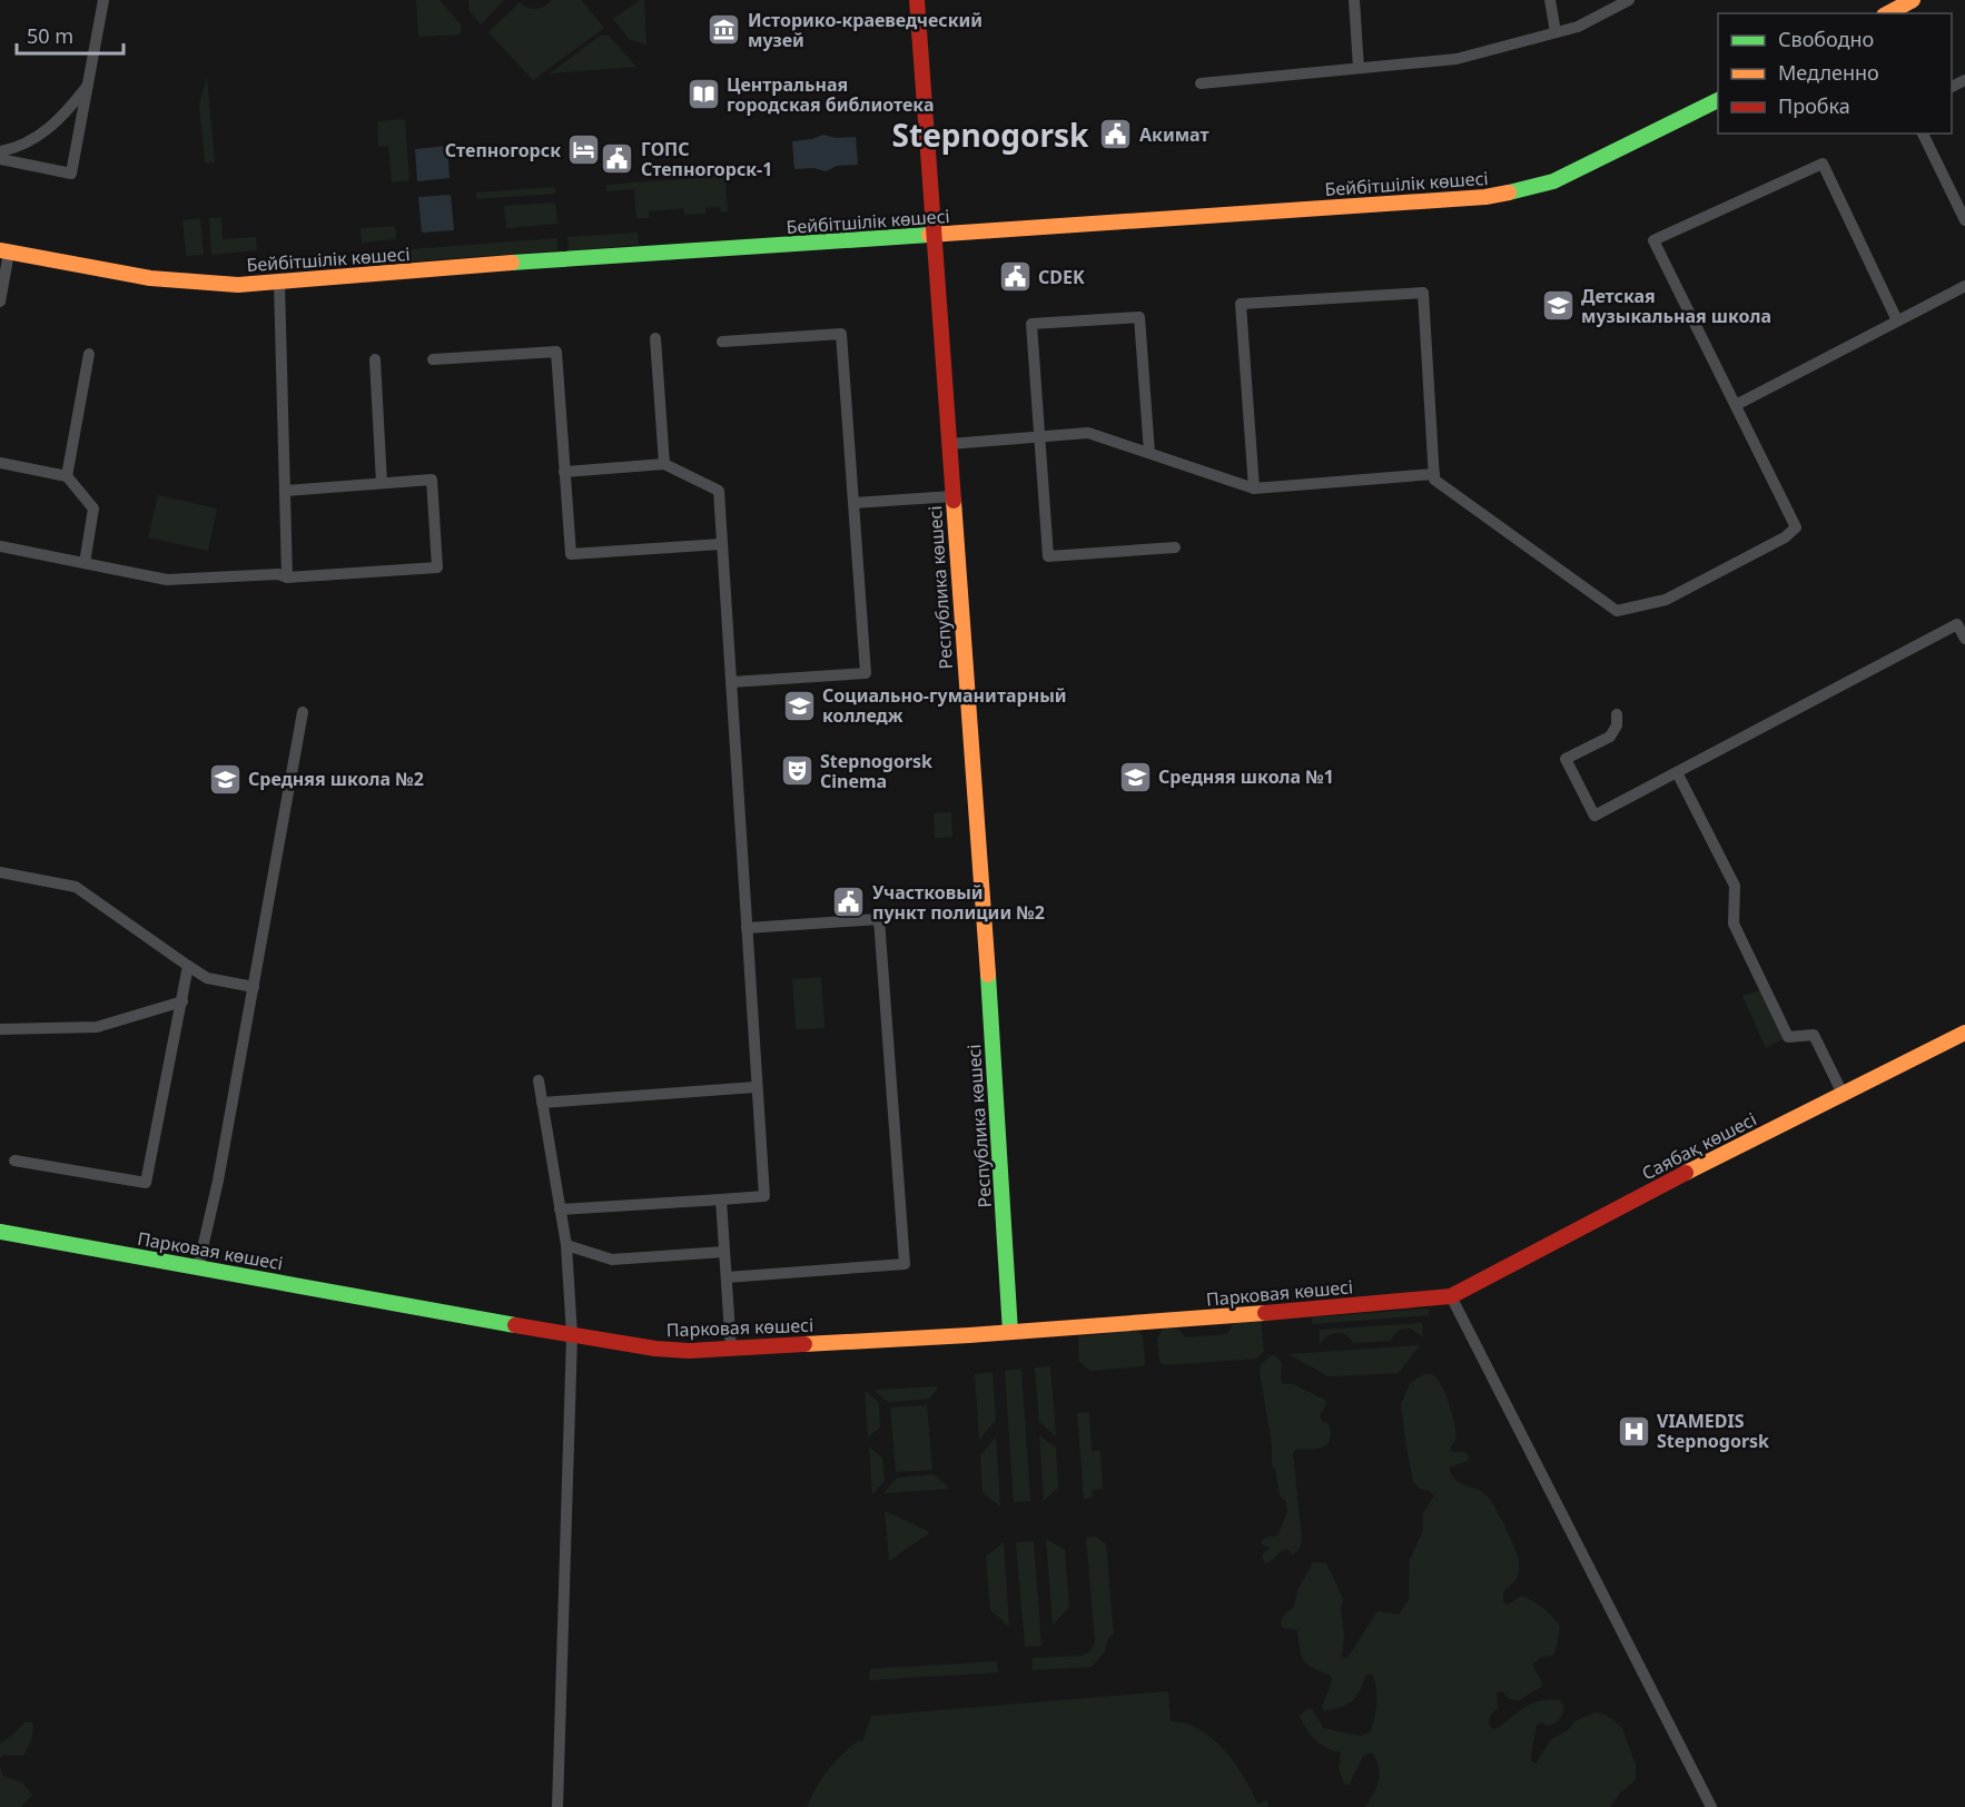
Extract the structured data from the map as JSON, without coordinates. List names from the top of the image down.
{
  "streets": {
    "street": [
      "Бейбітшілік көшесі",
      "Республика көшесі",
      "Саябақ көшесі",
      "Парковая көшесі"
    ]
  },
  "crossings": [
    ["Бейбітшілік көшесі", "Республика көшесі"],
    ["Республика көшесі", "Парковая көшесі"],
    ["Саябақ көшесі", "Парковая көшесі"]
  ],
  "districts": ["Stepnogorsk"],
  "places": {
    "museum": ["Историко-краеведческий музей"],
    "library": ["Центральная городская библиотека"],
    "public building": [
      "Акимат",
      "ГОПС Степногорск-1",
      "CDEK",
      "Участковый пункт полиции №2"
    ],
    "hotel": ["Степногорск"],
    "school or university": [
      "Детская музыкальная школа",
      "Социально-гуманитарный колледж",
      "Средняя школа №1",
      "Средняя школа №2"
    ],
    "theatre": ["Stepnogorsk Cinema"],
    "hospital": ["VIAMEDIS Stepnogorsk"]
  },
  "legend": ["Свободно", "Медленно", "Пробка"],
  "scale_bar": "50 m"
}
